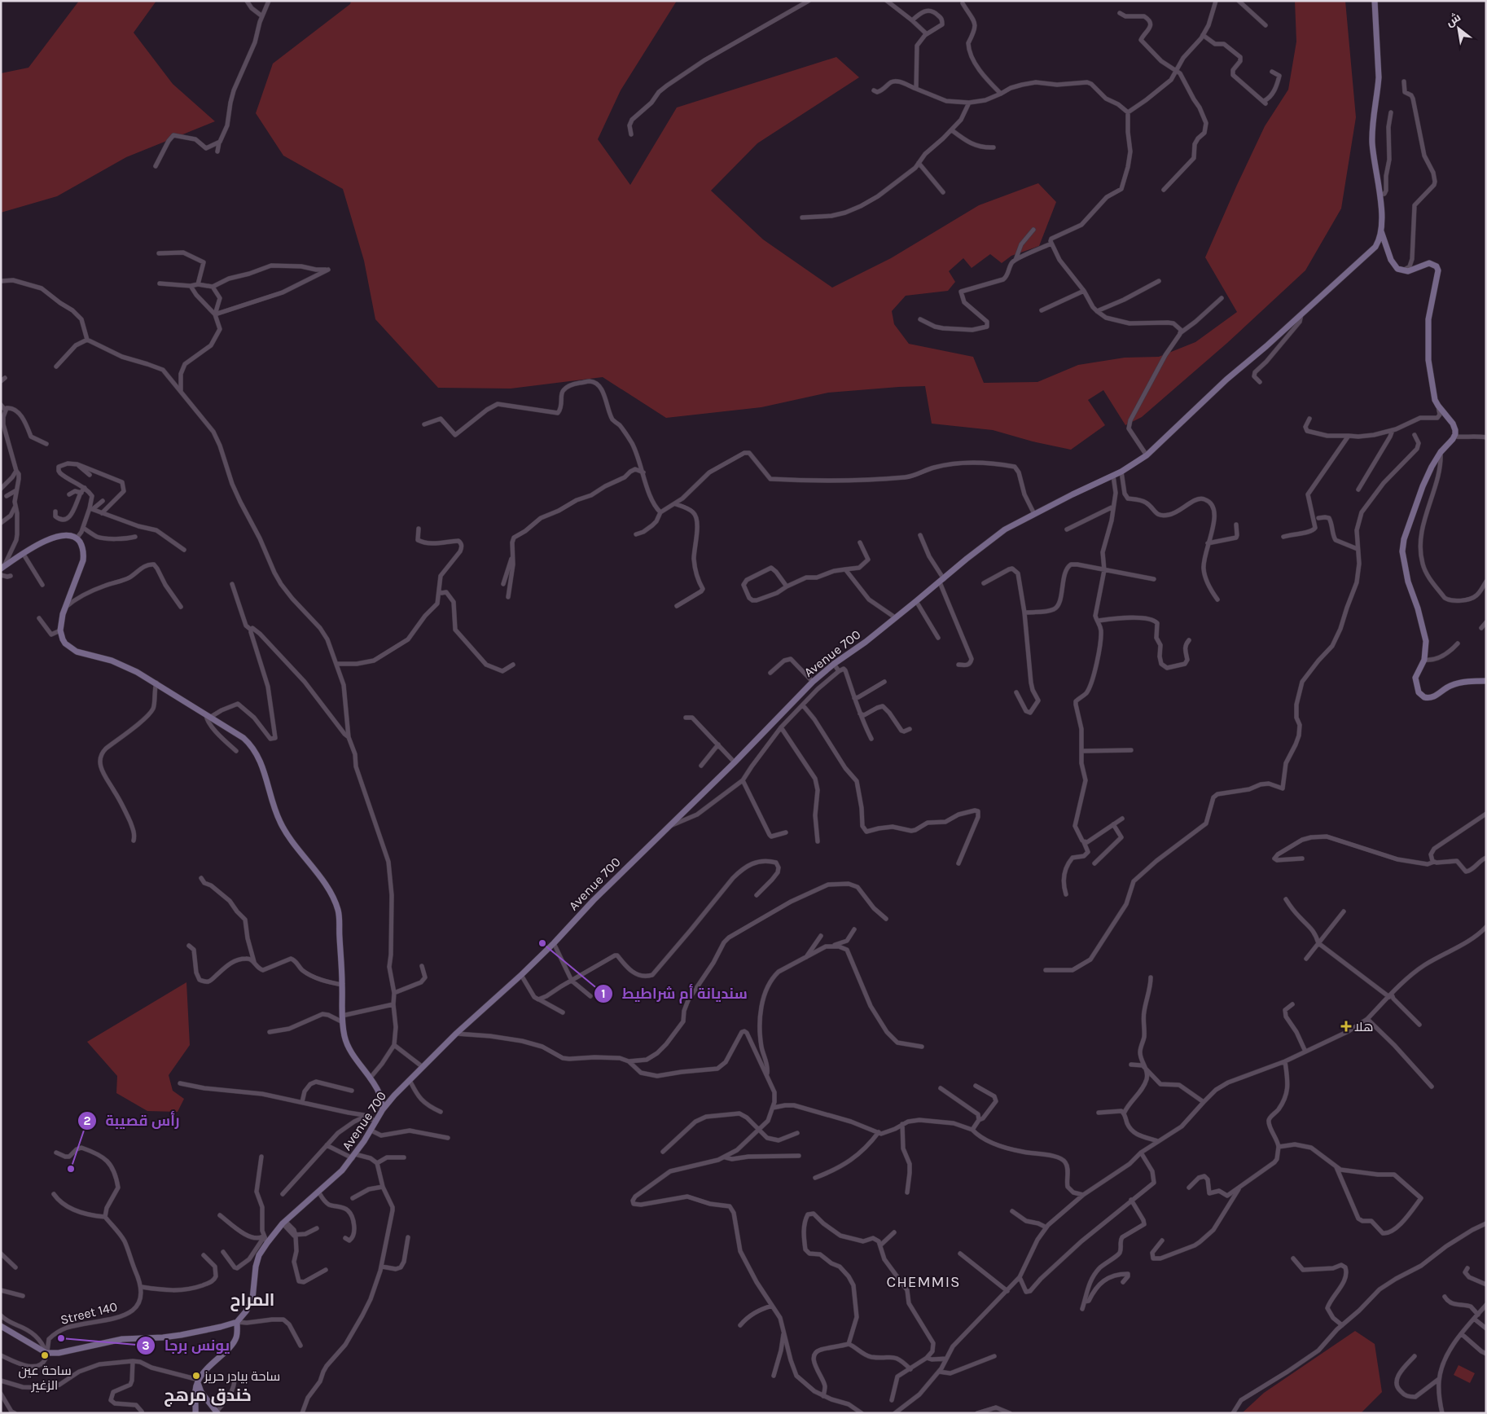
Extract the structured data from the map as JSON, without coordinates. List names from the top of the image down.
{
  "streets": {
    "main road": ["Avenue 700"],
    "street": ["Street 140"]
  },
  "districts": ["CHEMMIS", "المراح", "خندق مرهج"],
  "places": {
    "other": [
      "سنديانة أم شراطيط",
      "رأس قصيبة",
      "يونس برجا",
      "ساحة عين الزغير",
      "ساحة بيادر حريز"
    ],
    "health": ["هلا"]
  },
  "north": "top left"
}
